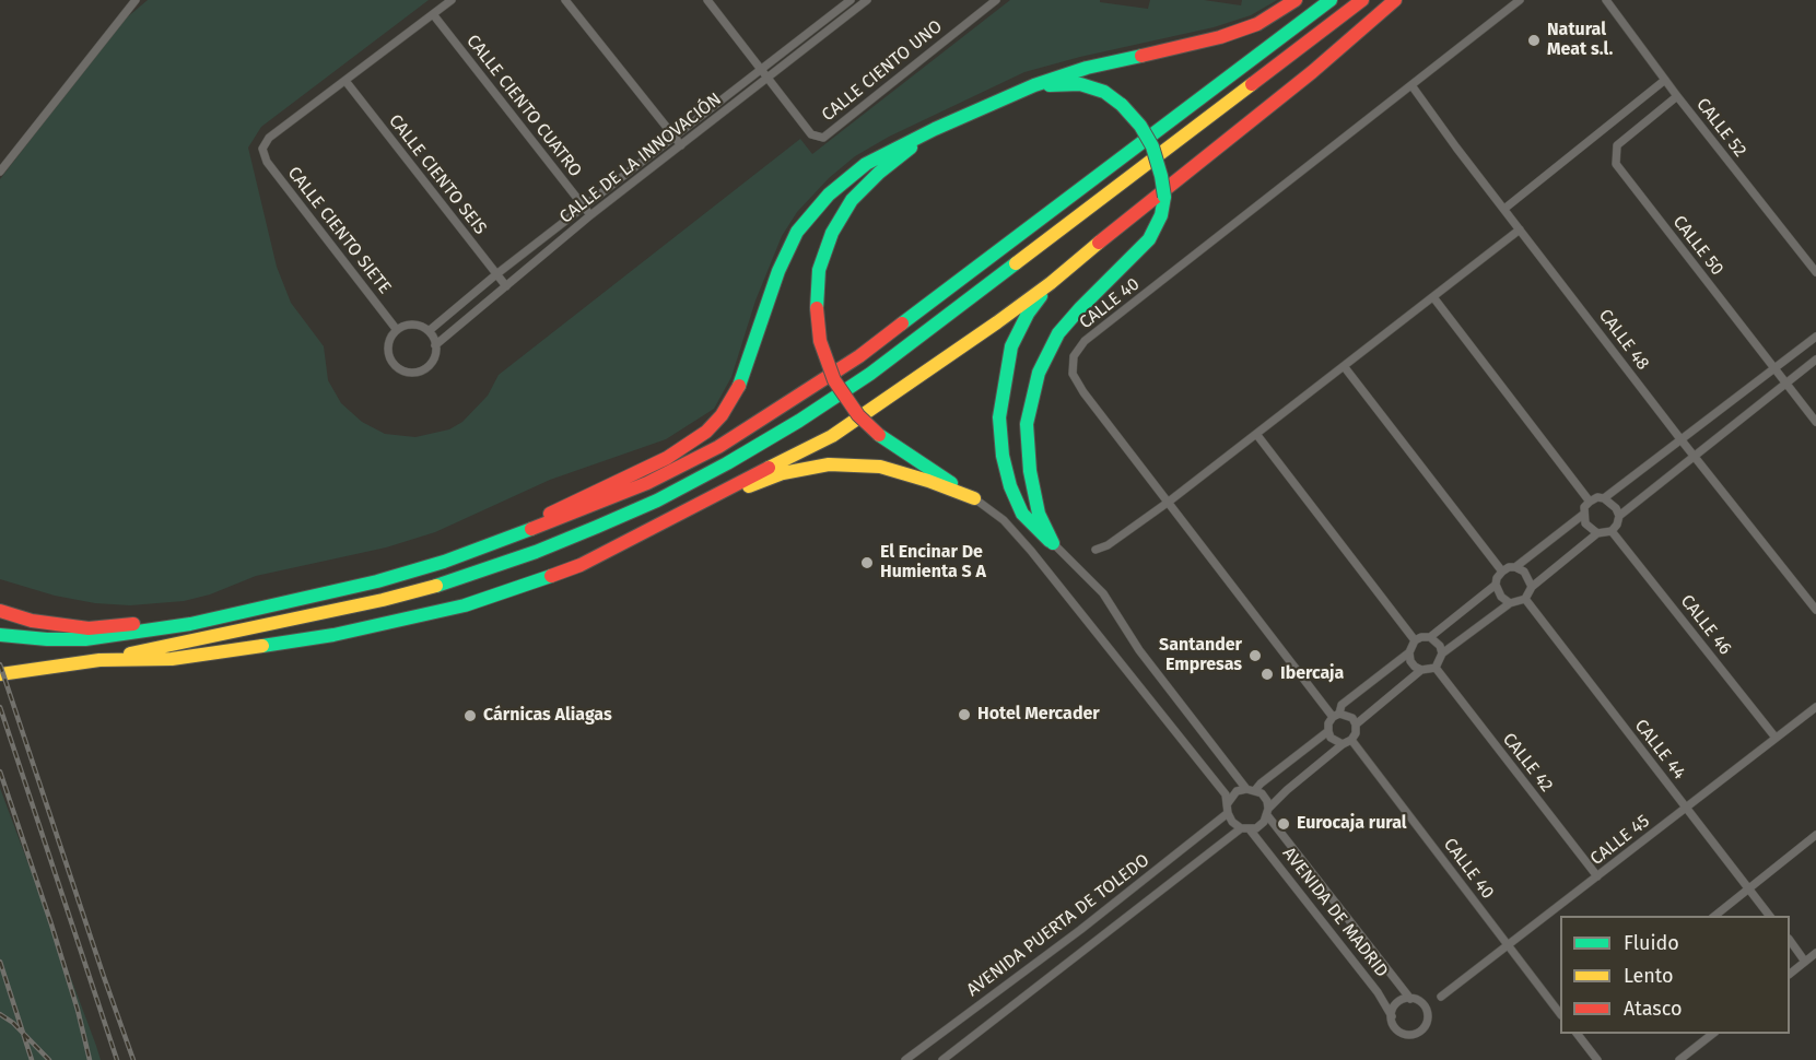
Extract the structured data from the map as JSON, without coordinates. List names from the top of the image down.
{
  "streets": {
    "street": [
      "CALLE CIENTO UNO",
      "CALLE CIENTO CUATRO",
      "CALLE 52",
      "CALLE DE LA INNOVACIÓN",
      "CALLE CIENTO SEIS",
      "CALLE CIENTO SIETE",
      "CALLE 50",
      "CALLE 40",
      "CALLE 48",
      "CALLE 46",
      "CALLE 44",
      "CALLE 42",
      "CALLE 45",
      "AVENIDA DE MADRID",
      "AVENIDA PUERTA DE TOLEDO"
    ]
  },
  "crossings": [
    ["CALLE CIENTO UNO", "CALLE DE LA INNOVACIÓN"],
    ["CALLE CIENTO CUATRO", "CALLE DE LA INNOVACIÓN"],
    ["CALLE 52", "CALLE 50"],
    ["CALLE DE LA INNOVACIÓN", "CALLE CIENTO SEIS"],
    ["CALLE DE LA INNOVACIÓN", "CALLE CIENTO SIETE"],
    ["CALLE CIENTO SEIS", "CALLE CIENTO SIETE"],
    ["CALLE 40", "CALLE 48"],
    ["CALLE 40", "CALLE 45"],
    ["CALLE 46", "CALLE 45"],
    ["CALLE 44", "CALLE 45"],
    ["CALLE 42", "CALLE 45"],
    ["AVENIDA DE MADRID", "AVENIDA PUERTA DE TOLEDO"]
  ],
  "places": [
    "Natural Meat s.l.",
    "El Encinar De Humienta S A",
    "Santander Empresas",
    "Ibercaja",
    "Hotel Mercader",
    "Cárnicas Aliagas",
    "Eurocaja rural"
  ],
  "legend": ["Fluido", "Lento", "Atasco"]
}
